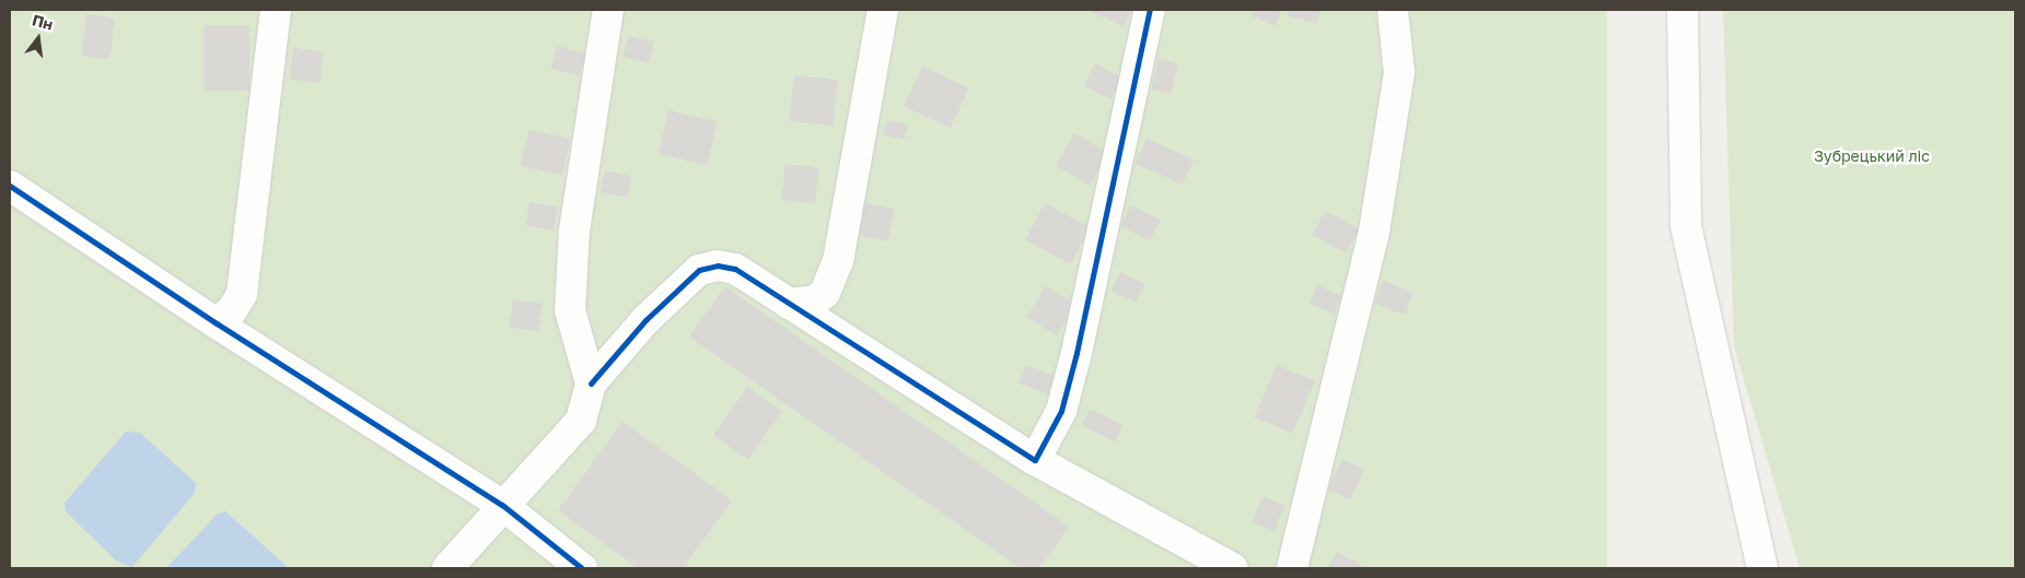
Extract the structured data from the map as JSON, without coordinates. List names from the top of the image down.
{
  "parks": ["Зубрецький ліс"],
  "north": "top"
}
